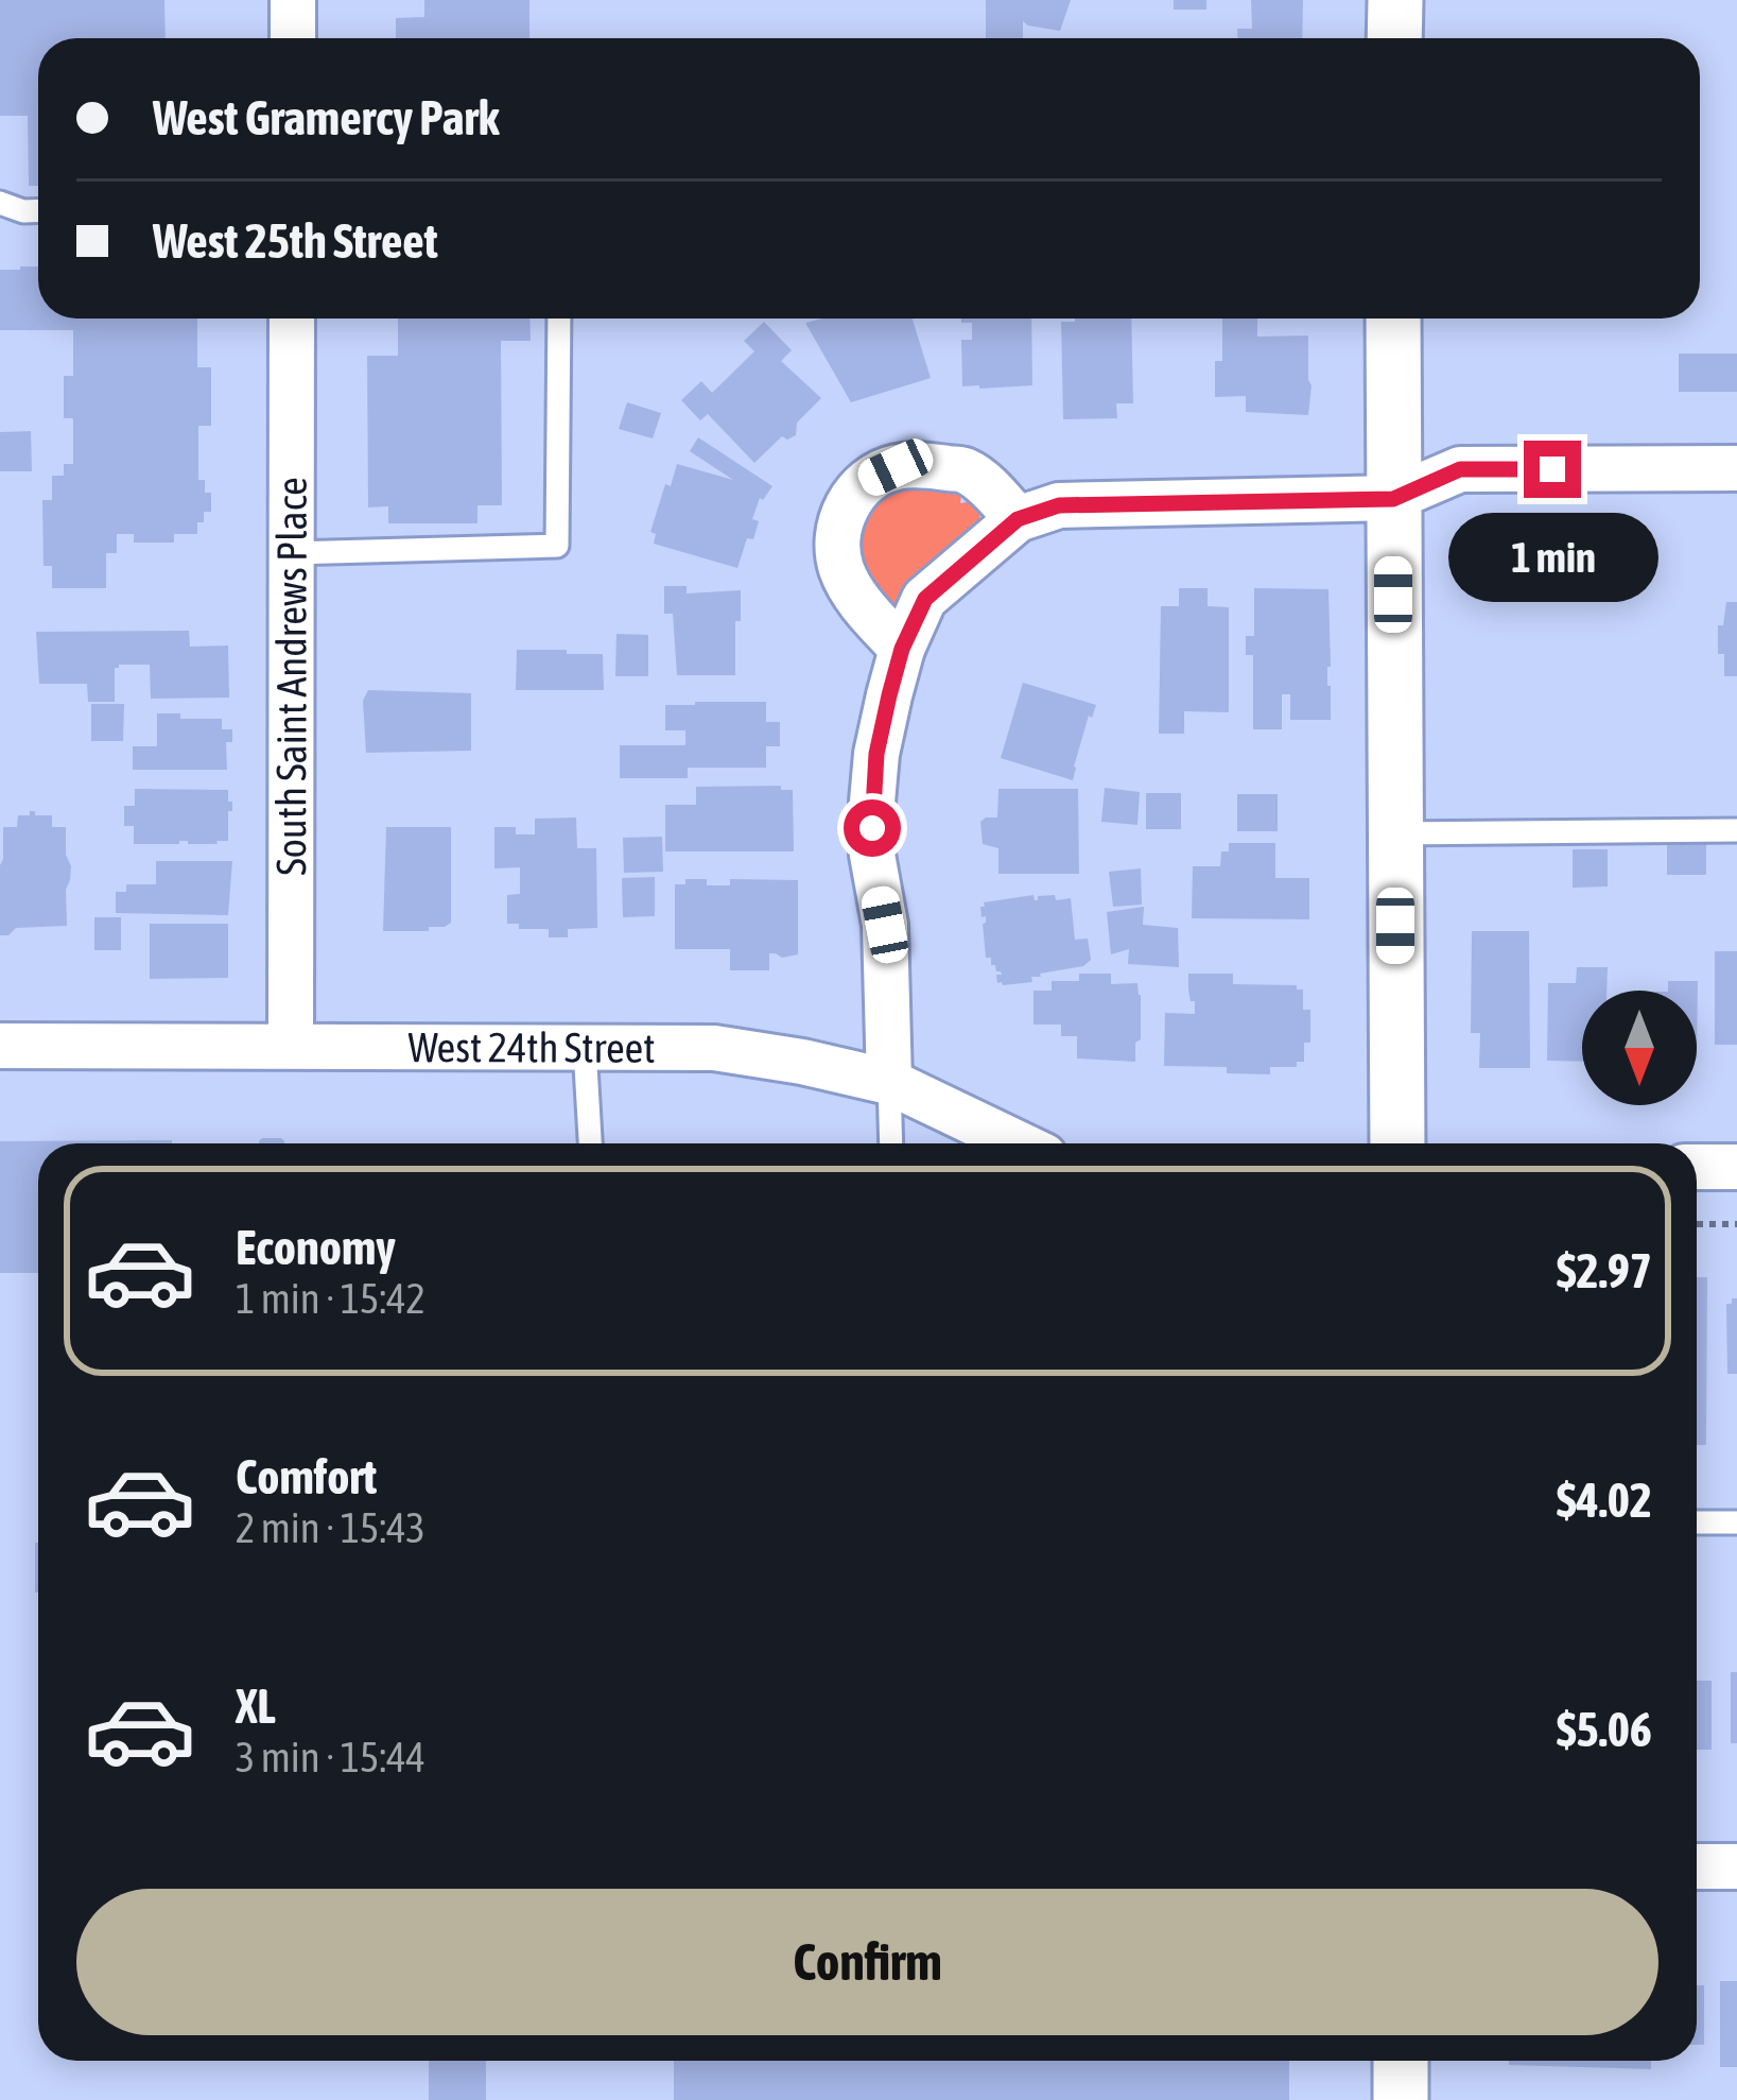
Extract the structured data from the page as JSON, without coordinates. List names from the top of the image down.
{
  "streets": {
    "street": ["South Saint Andrews Place", "West 24th Street"]
  },
  "crossings": [
    ["South Saint Andrews Place", "West 24th Street"]
  ],
  "north": "bottom",
  "page": {
    "banner": ["West Gramercy Park", "West 25th Street"],
    "bubble": "1 min",
    "list": [
      {
        "name": "Economy",
        "note": "1 min · 15:42",
        "value": "$2.97"
      },
      {
        "name": "Comfort",
        "note": "2 min · 15:43",
        "value": "$4.02"
      },
      {
        "name": "XL",
        "note": "3 min · 15:44",
        "value": "$5.06"
      }
    ],
    "buttons": "Confirm"
  }
}
